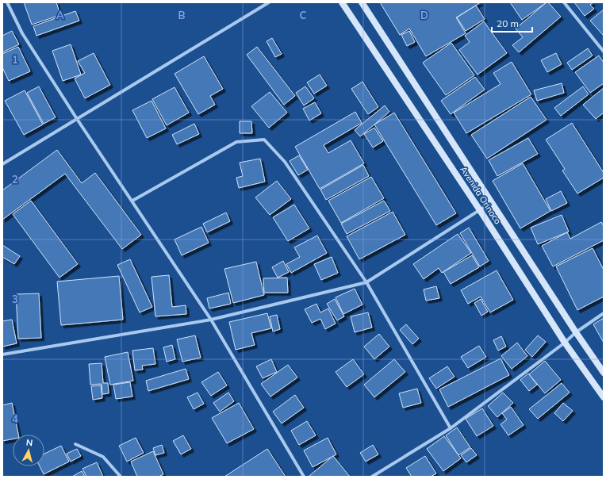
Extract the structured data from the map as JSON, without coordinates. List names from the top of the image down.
{
  "streets": {
    "main road": ["Avenida Orinoco"]
  },
  "scale_bar": "20 m",
  "north": "top",
  "grid": {
    "columns": [
      "A",
      "B",
      "C",
      "D"
    ],
    "rows": [
      "1",
      "2",
      "3",
      "4"
    ]
  }
}
